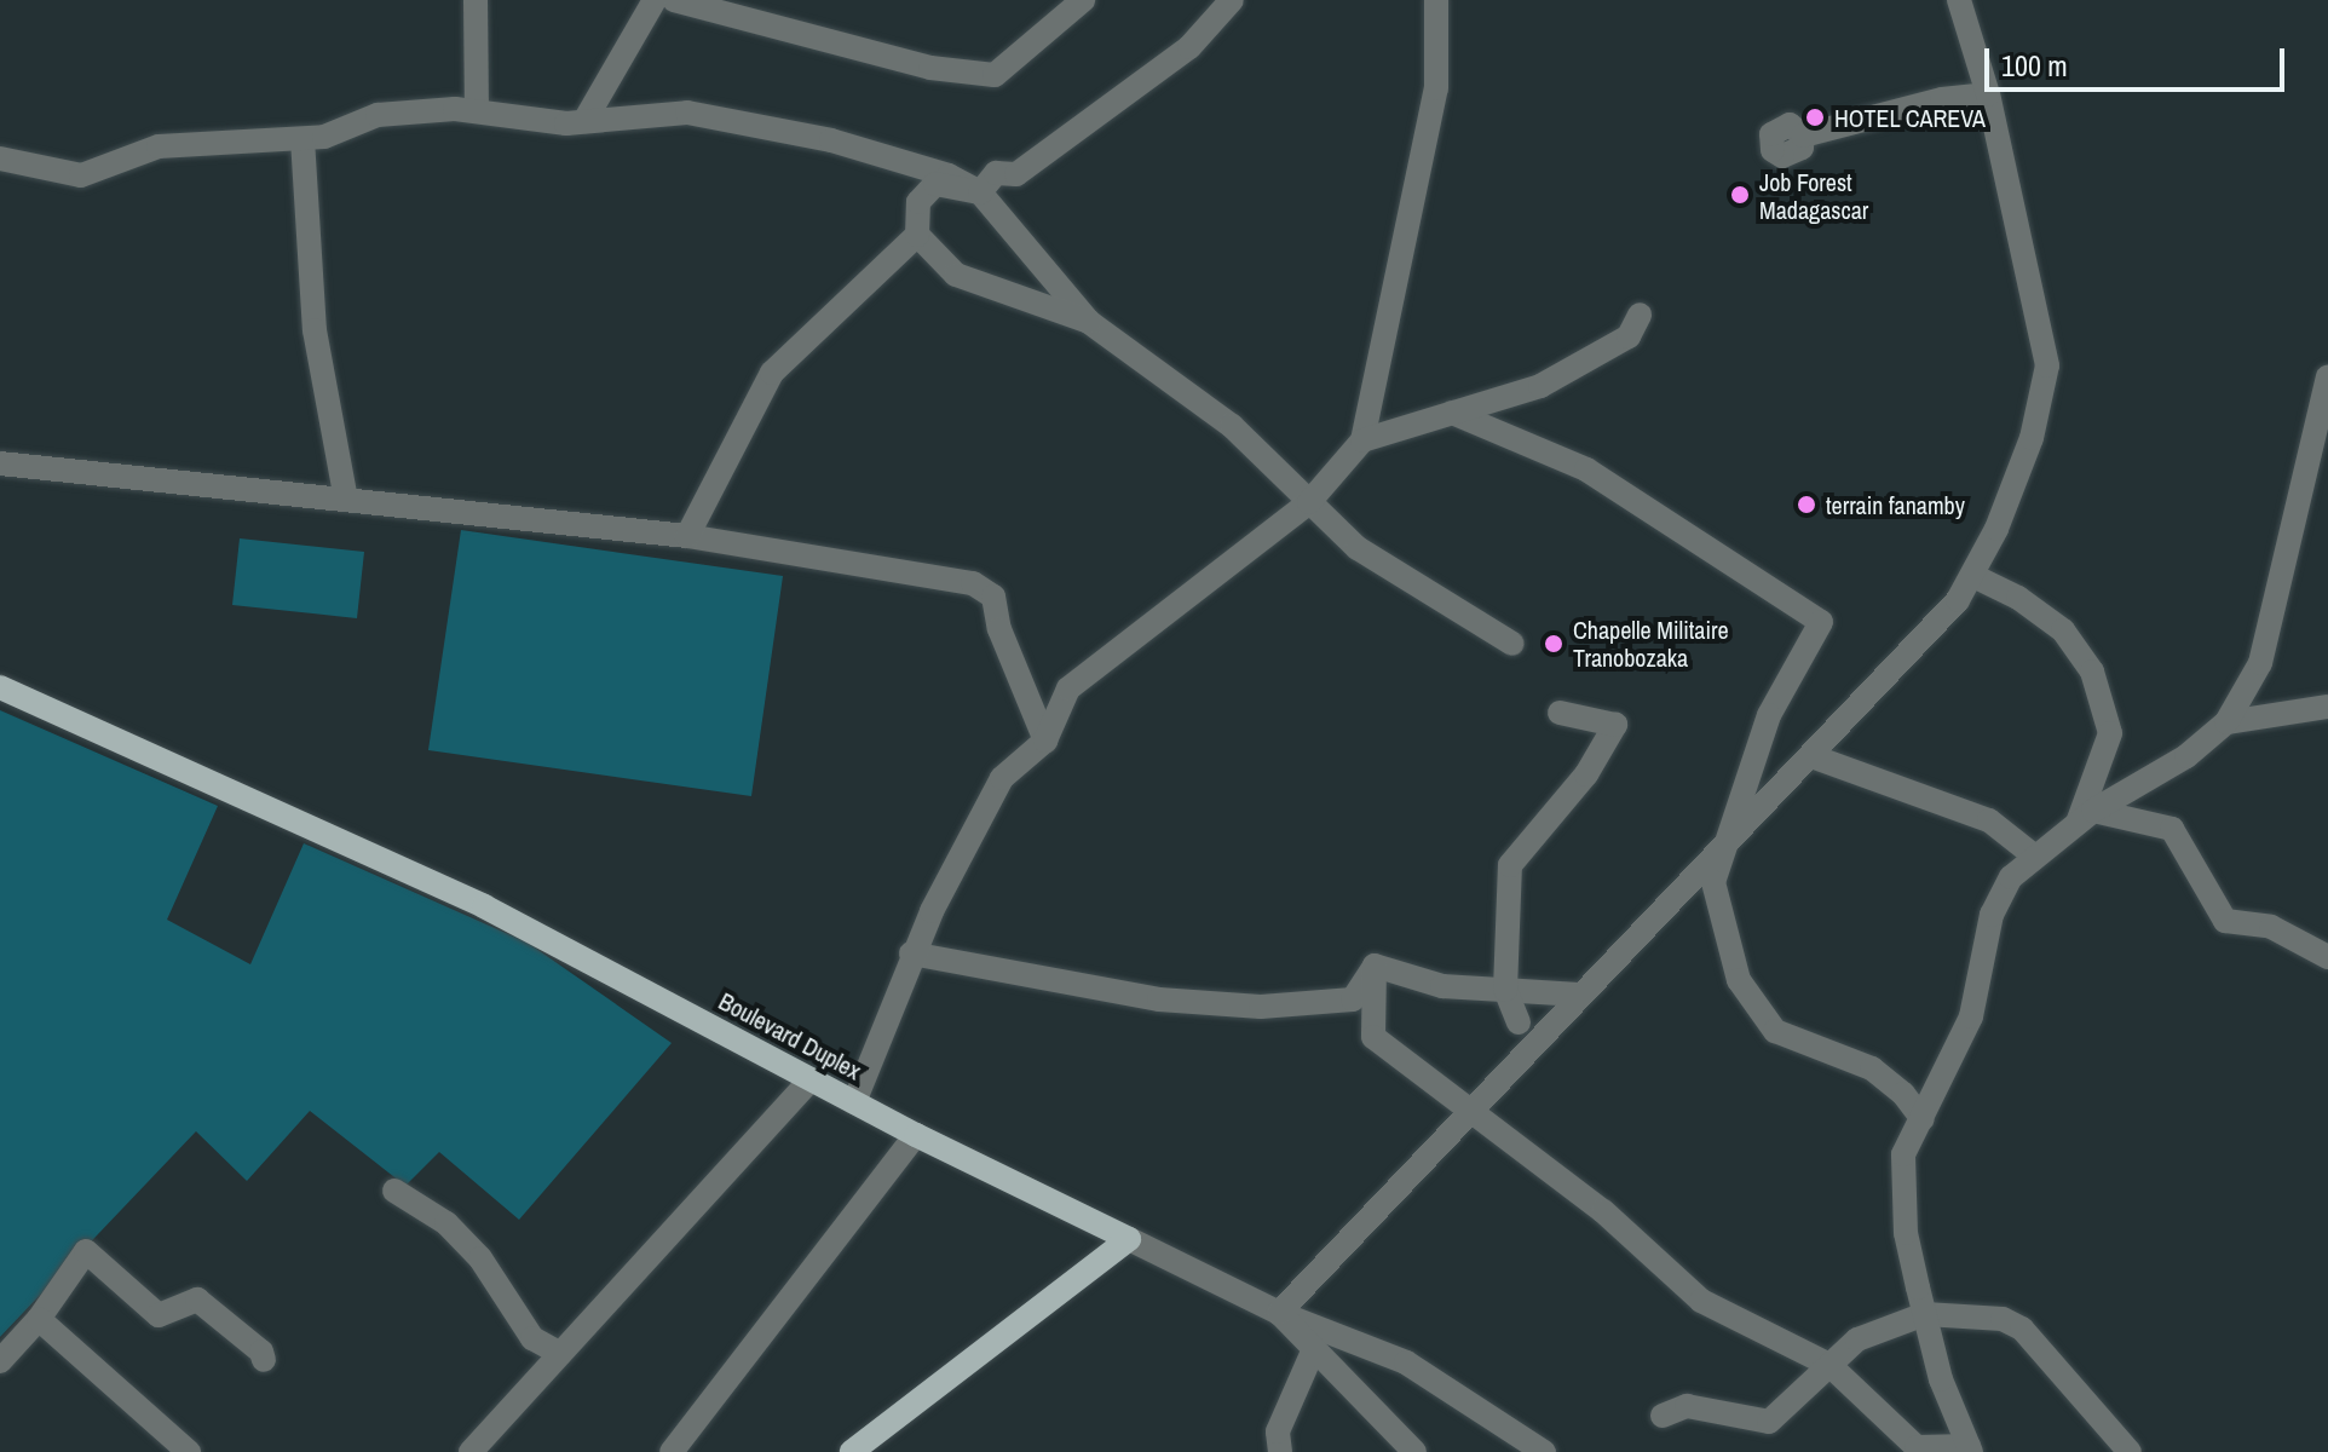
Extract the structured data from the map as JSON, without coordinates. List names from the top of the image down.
{
  "streets": {
    "main road": ["Boulevard Duplex"]
  },
  "places": [
    "HOTEL CAREVA",
    "Job Forest Madagascar",
    "terrain fanamby",
    "Chapelle Militaire Tranobozaka"
  ],
  "scale_bar": "100 m"
}
